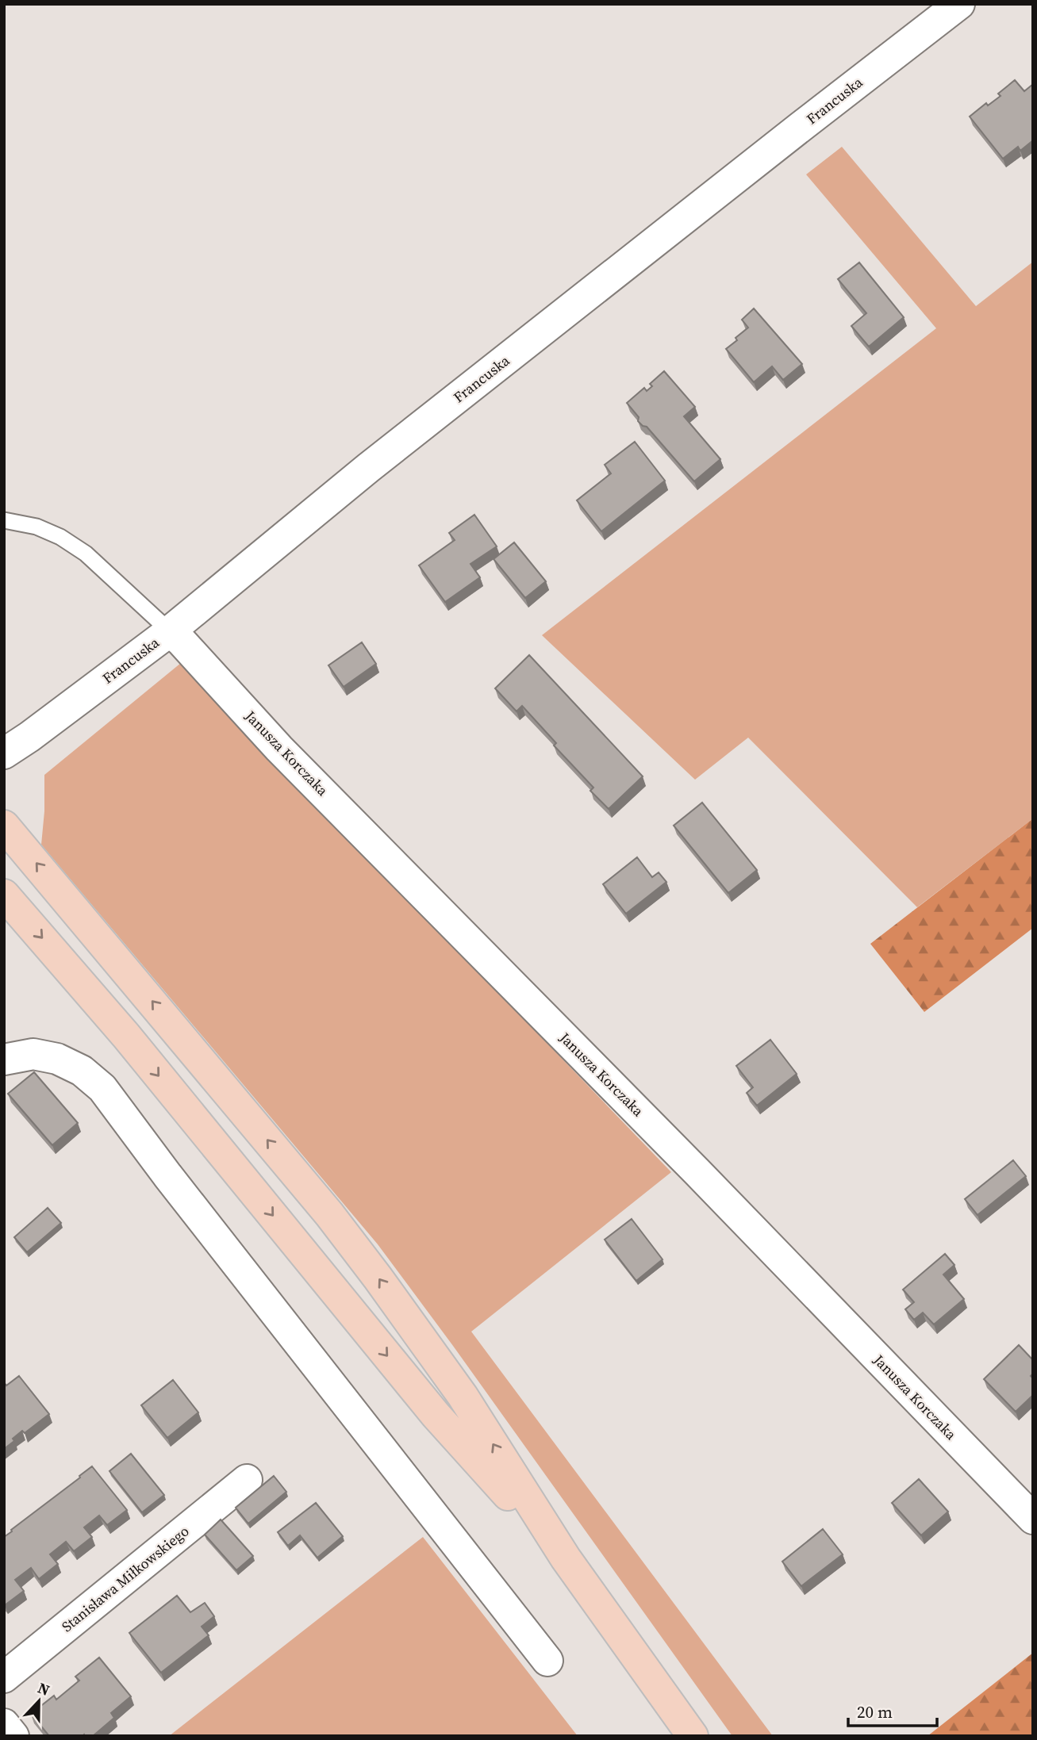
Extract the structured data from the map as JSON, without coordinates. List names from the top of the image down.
{
  "streets": {
    "street": ["Francuska", "Janusza Korczaka", "Stanisława Miłkowskiego"]
  },
  "crossings": [
    ["Francuska", "Janusza Korczaka"]
  ],
  "scale_bar": "20 m",
  "north": "top"
}
